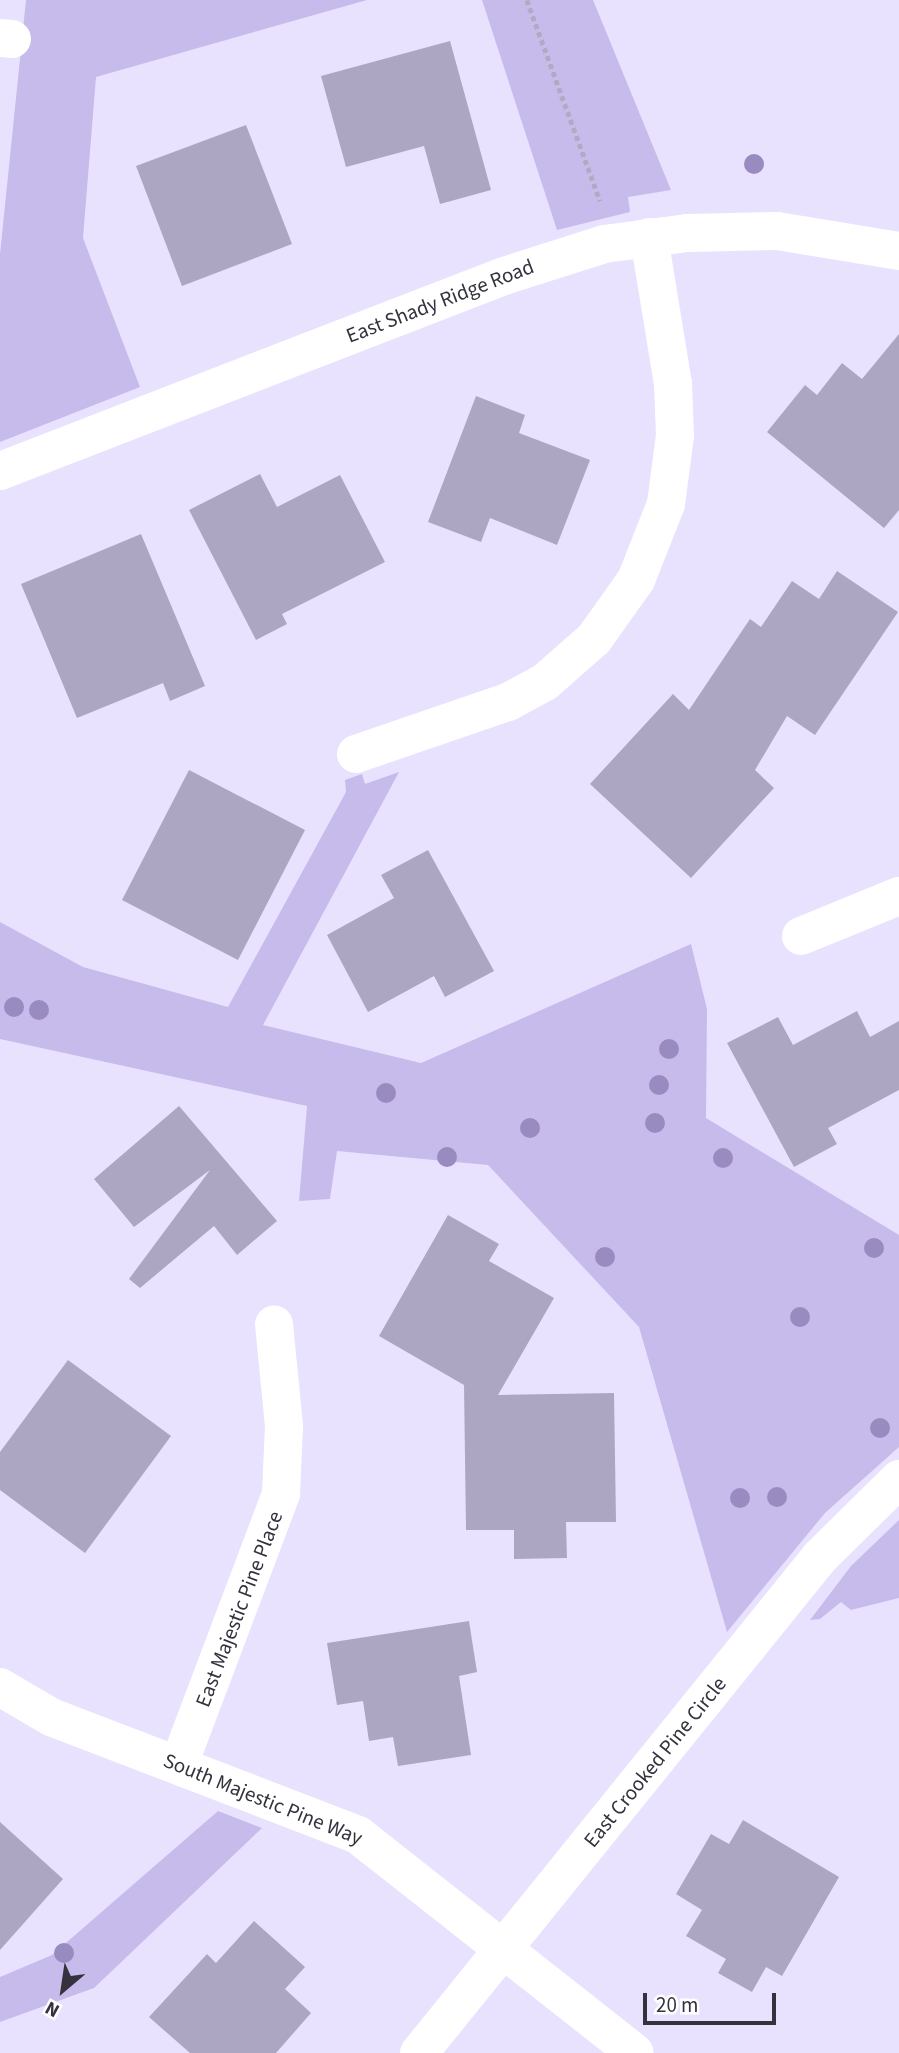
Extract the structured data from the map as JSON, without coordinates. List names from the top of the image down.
{
  "streets": {
    "street": [
      "East Shady Ridge Road",
      "East Majestic Pine Place",
      "East Crooked Pine Circle",
      "South Majestic Pine Way"
    ]
  },
  "crossings": [
    ["East Majestic Pine Place", "South Majestic Pine Way"],
    ["East Crooked Pine Circle", "South Majestic Pine Way"]
  ],
  "scale_bar": "20 m",
  "north": "bottom left"
}
